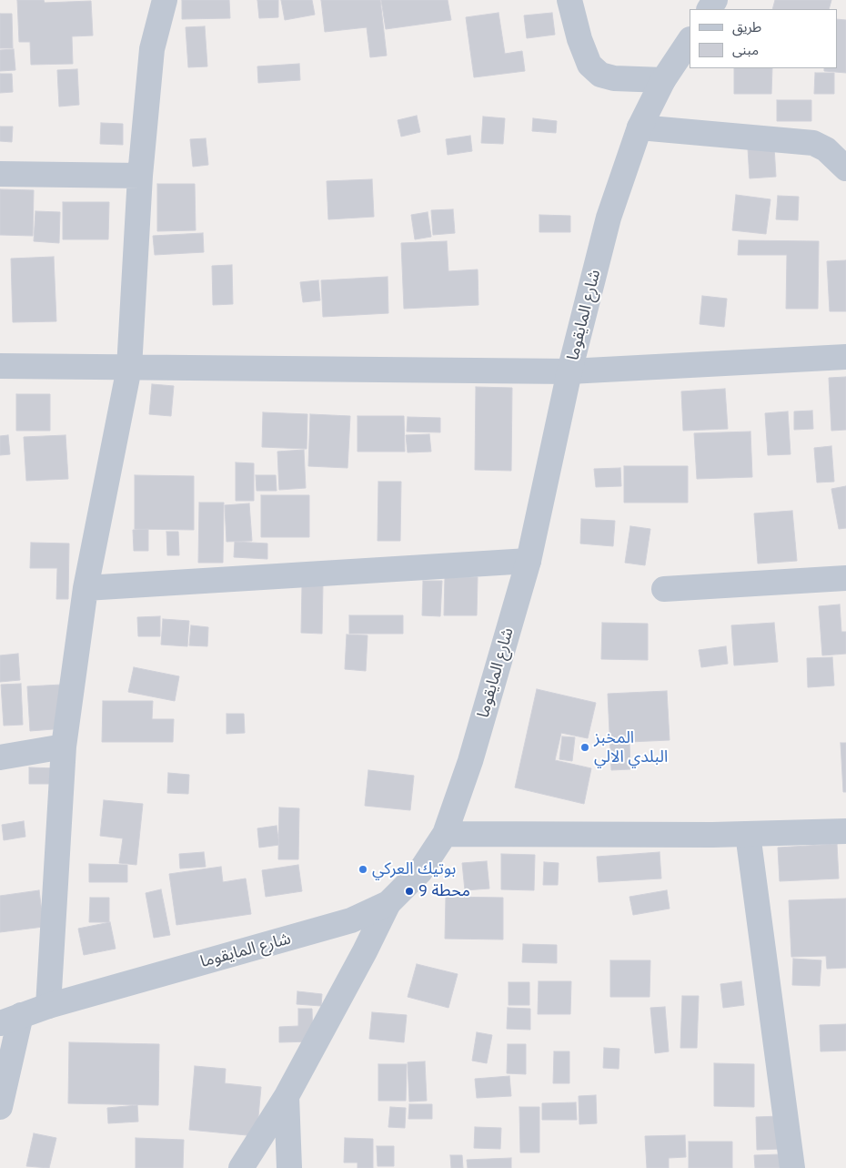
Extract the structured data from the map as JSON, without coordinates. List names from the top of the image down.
{
  "streets": {
    "street": ["شارع المايقوما"]
  },
  "places": ["المخبز البلدي الالي", "بوتيك العركي", "محطة 9"],
  "legend": ["طريق", "مبنى"]
}
